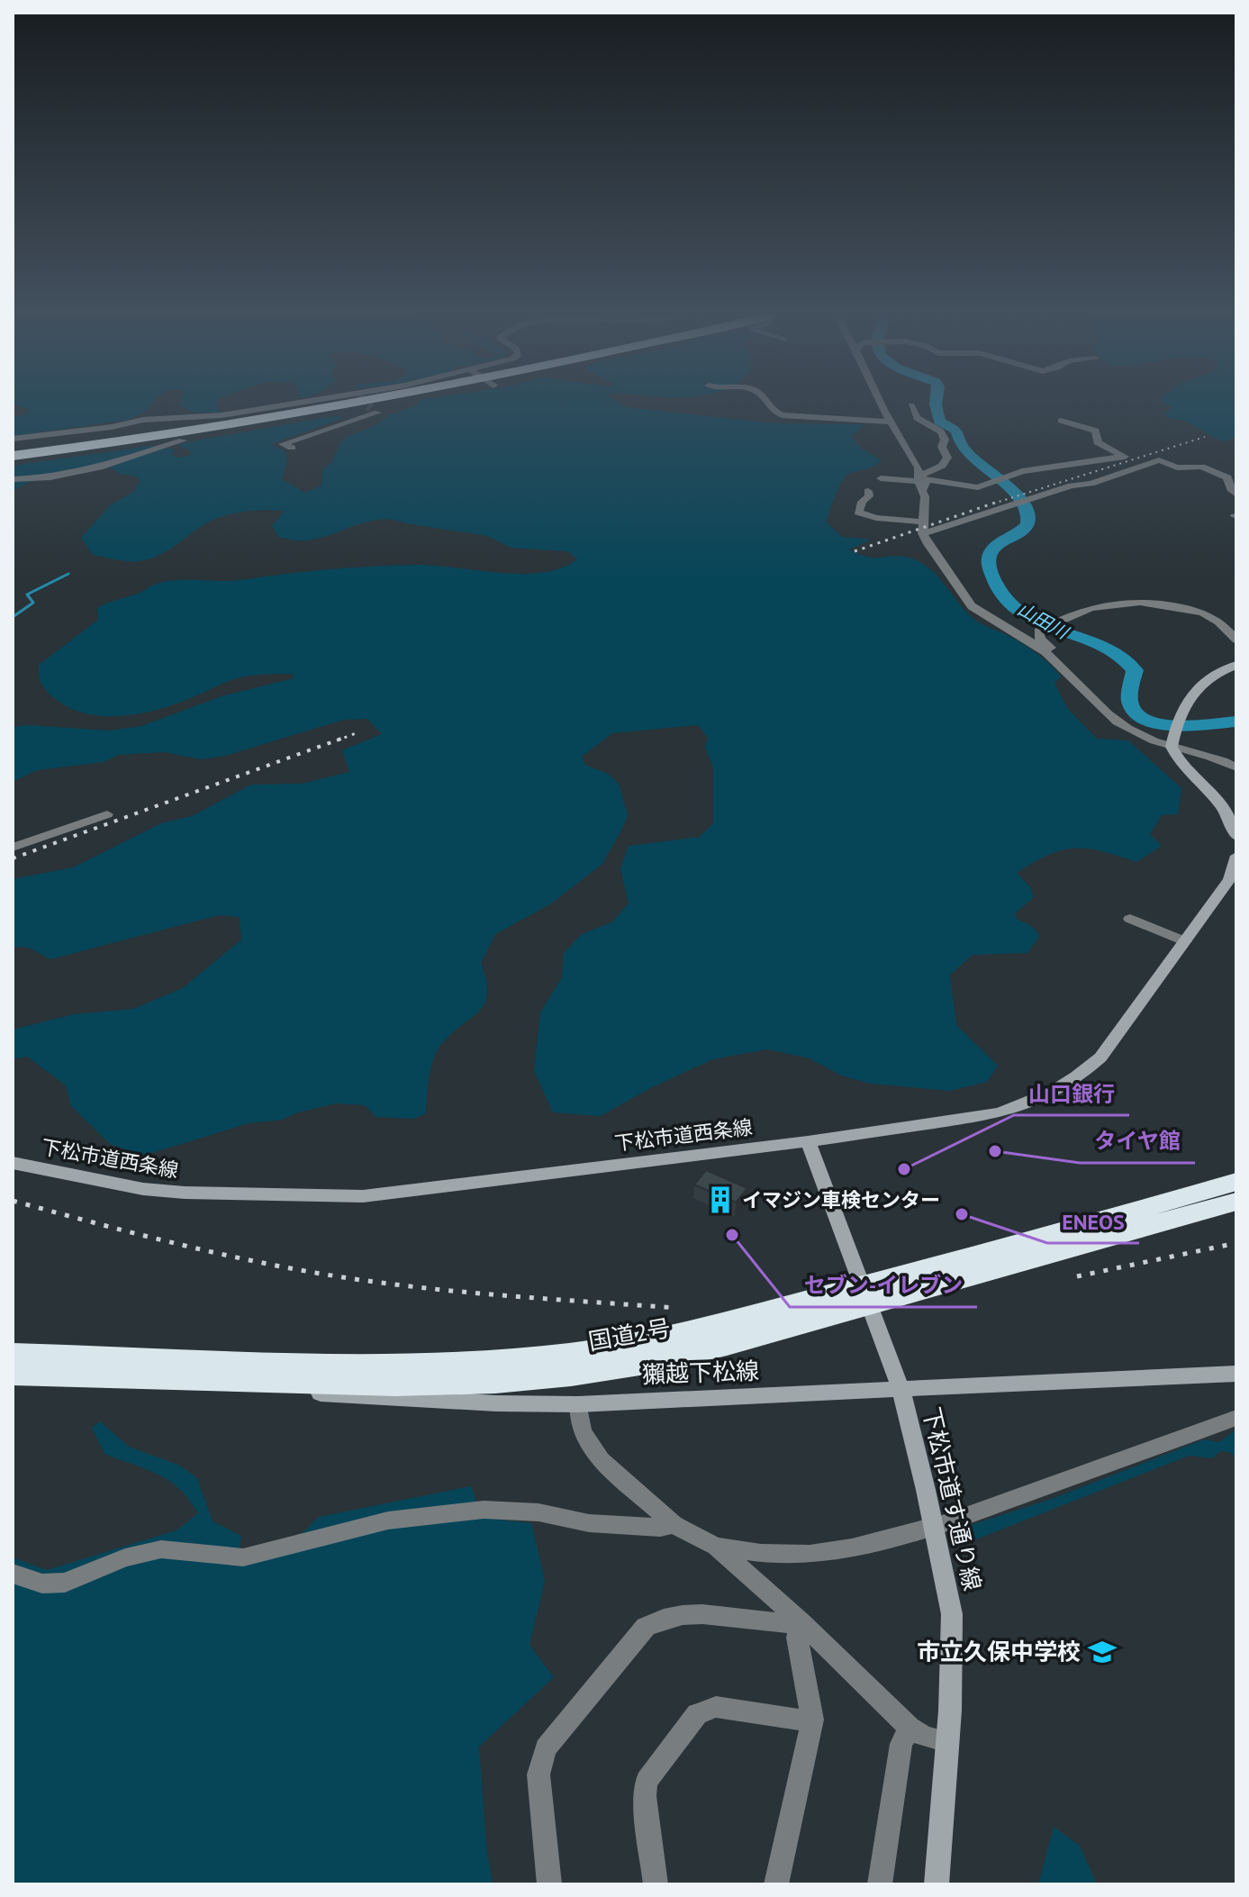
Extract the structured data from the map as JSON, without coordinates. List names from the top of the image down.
{
  "streets": {
    "highway": ["国道2号"],
    "street": ["下松市道西条線", "獺越下松線", "下松市道す通り線"]
  },
  "crossings": [
    ["下松市道西条線", "下松市道す通り線"],
    ["国道2号", "獺越下松線"],
    ["国道2号", "下松市道す通り線"],
    ["獺越下松線", "下松市道す通り線"]
  ],
  "water": ["山田川"],
  "places": {
    "other": [
      "タイヤ館",
      "山口銀行",
      "ENEOS",
      "セブン-イレブン"
    ],
    "building": ["イマジン車検センター"],
    "school or university": ["市立久保中学校"]
  }
}
